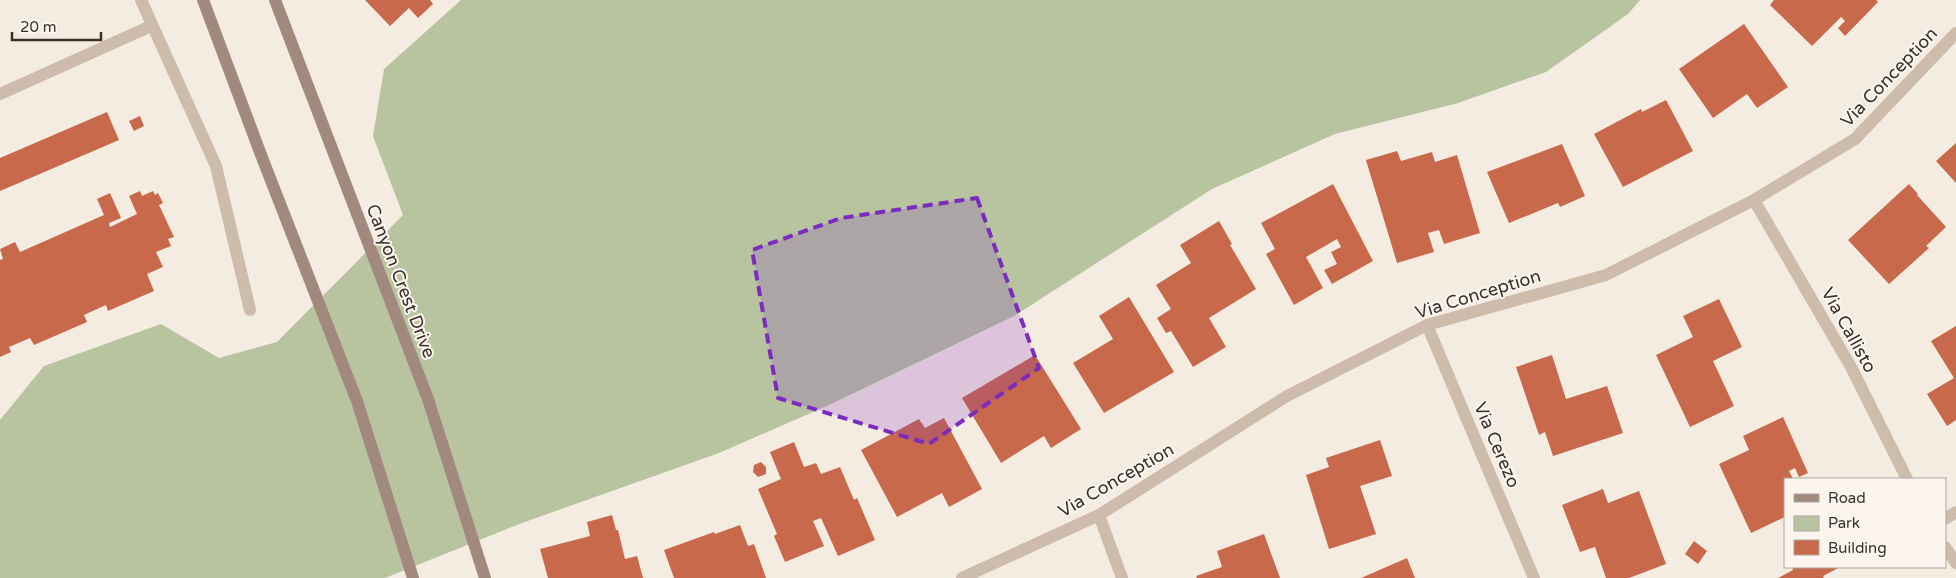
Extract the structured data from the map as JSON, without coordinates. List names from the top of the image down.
{
  "streets": {
    "main road": ["Canyon Crest Drive"],
    "street": ["Via Conception", "Via Callisto", "Via Cerezo"]
  },
  "crossings": [
    ["Via Conception", "Via Callisto"],
    ["Via Conception", "Via Cerezo"]
  ],
  "legend": ["Road", "Park", "Building"],
  "scale_bar": "20 m"
}
